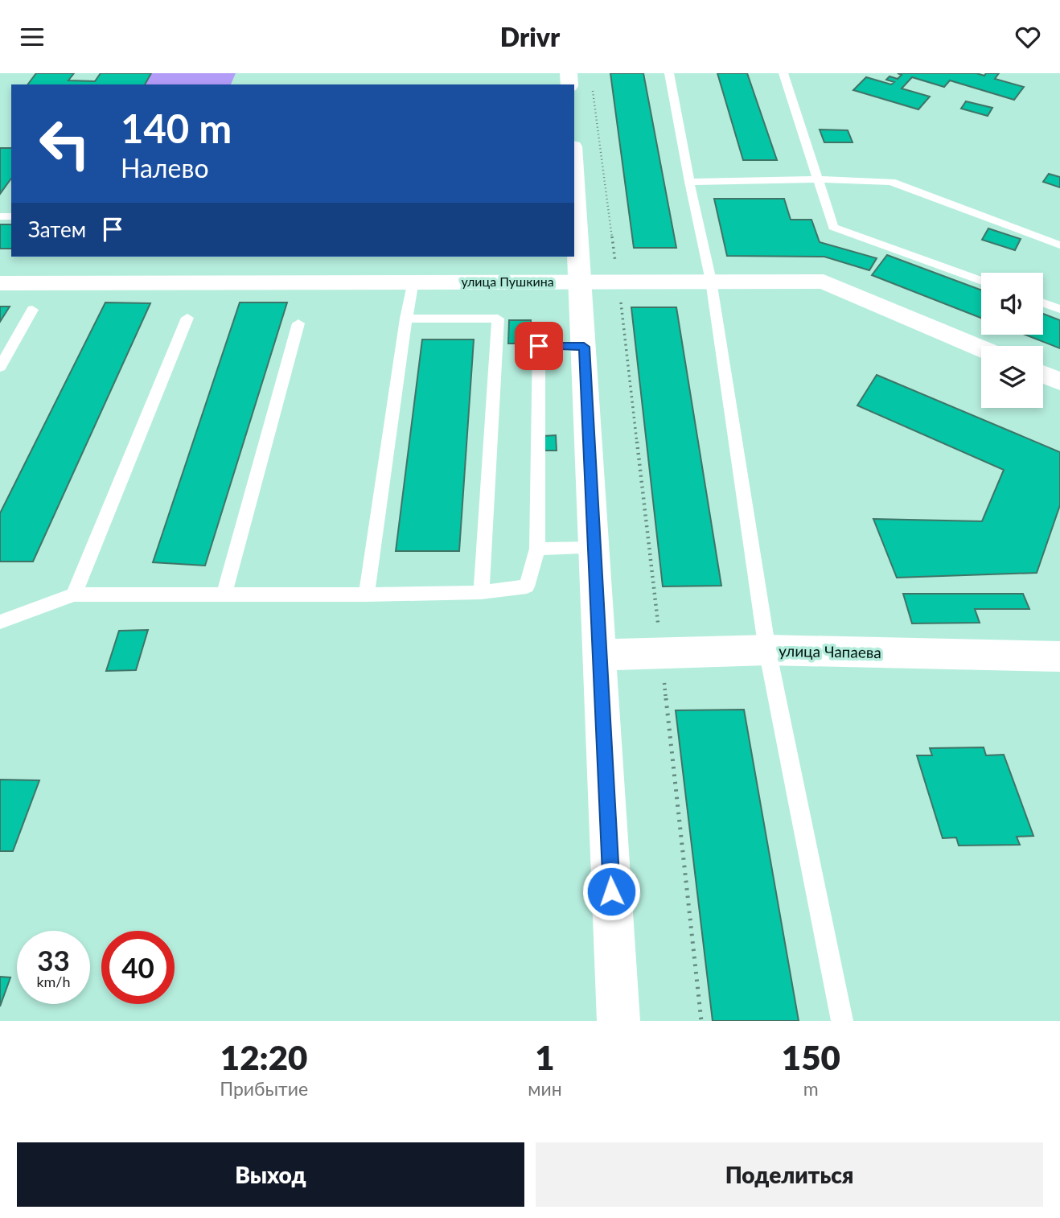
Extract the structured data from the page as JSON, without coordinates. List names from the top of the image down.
{
  "streets": {
    "street": ["улица Пушкина", "улица Чапаева"]
  },
  "page": {
    "header": "Drivr",
    "turn": ["140 m", "Налево"],
    "then": "Затем",
    "speed": "33 km/h",
    "limit": "40",
    "eta": [
      "12:20",
      "Прибытие",
      "1",
      "мин",
      "150",
      "m"
    ],
    "buttons": ["Выход", "Поделиться"]
  }
}
